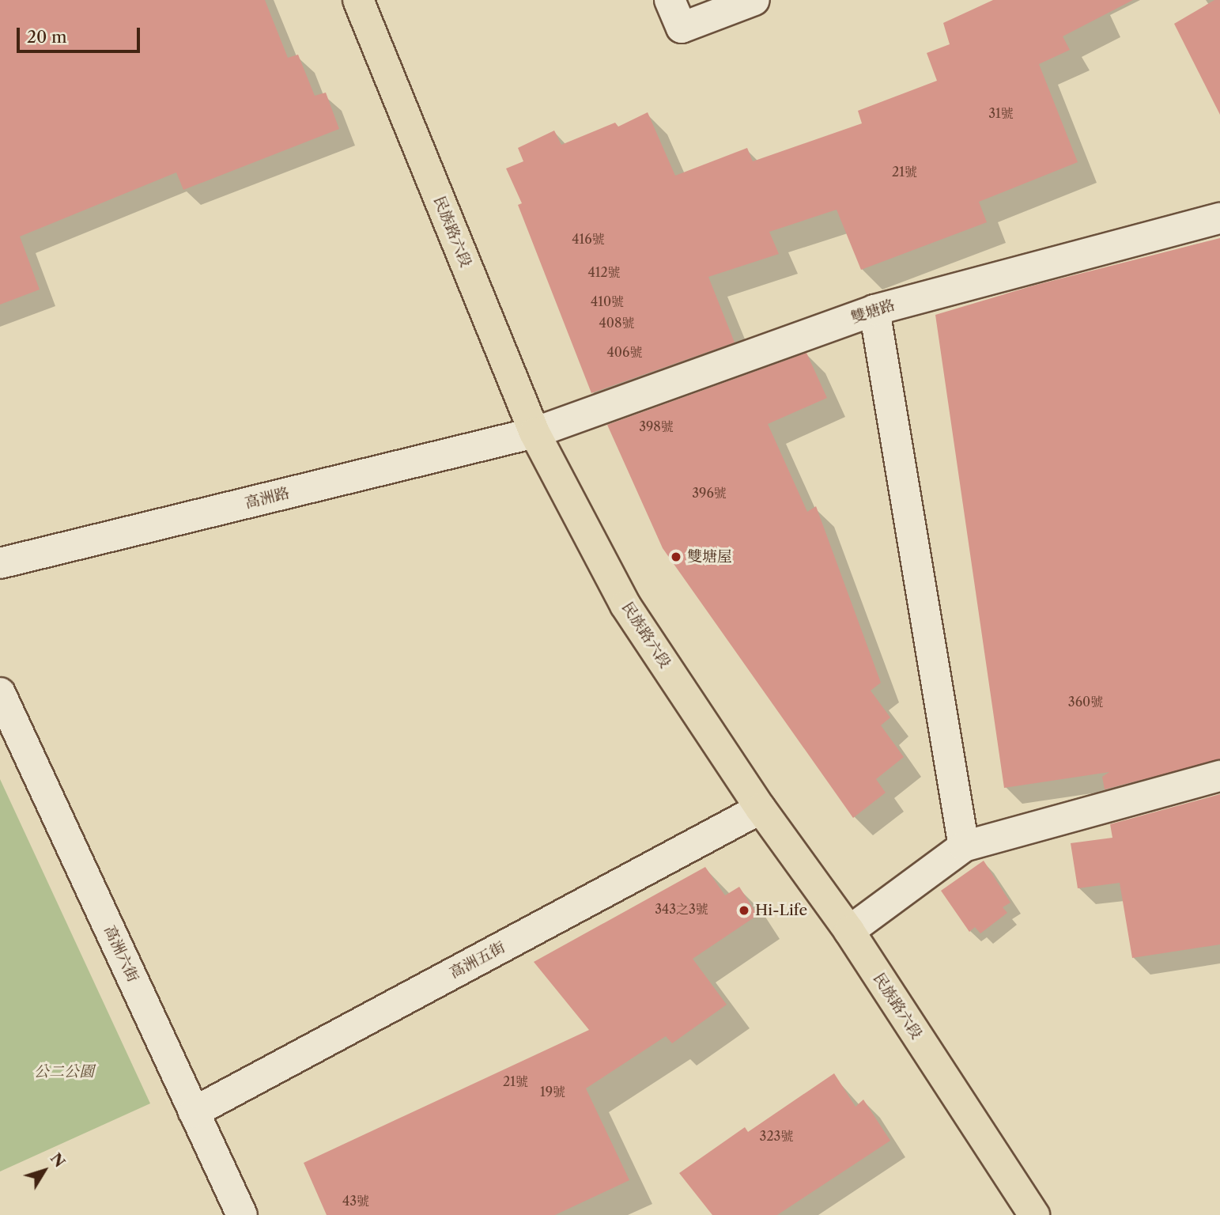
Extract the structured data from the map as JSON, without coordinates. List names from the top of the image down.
{
  "streets": {
    "main road": ["民族路六段"],
    "street": [
      "雙塘路",
      "高洲路",
      "高洲六街",
      "高洲五街"
    ]
  },
  "crossings": [
    ["民族路六段", "雙塘路"],
    ["民族路六段", "高洲路"],
    ["民族路六段", "高洲五街"],
    ["雙塘路", "高洲路"],
    ["高洲六街", "高洲五街"]
  ],
  "parks": ["公二公園"],
  "places": ["雙塘屋", "Hi-Life"],
  "house_numbers": [
    "31號",
    "21號",
    "416號",
    "412號",
    "410號",
    "408號",
    "406號",
    "398號",
    "396號",
    "360號",
    "343之3號",
    "21號",
    "19號",
    "323號",
    "43號"
  ],
  "scale_bar": "20 m",
  "north": "top right"
}
